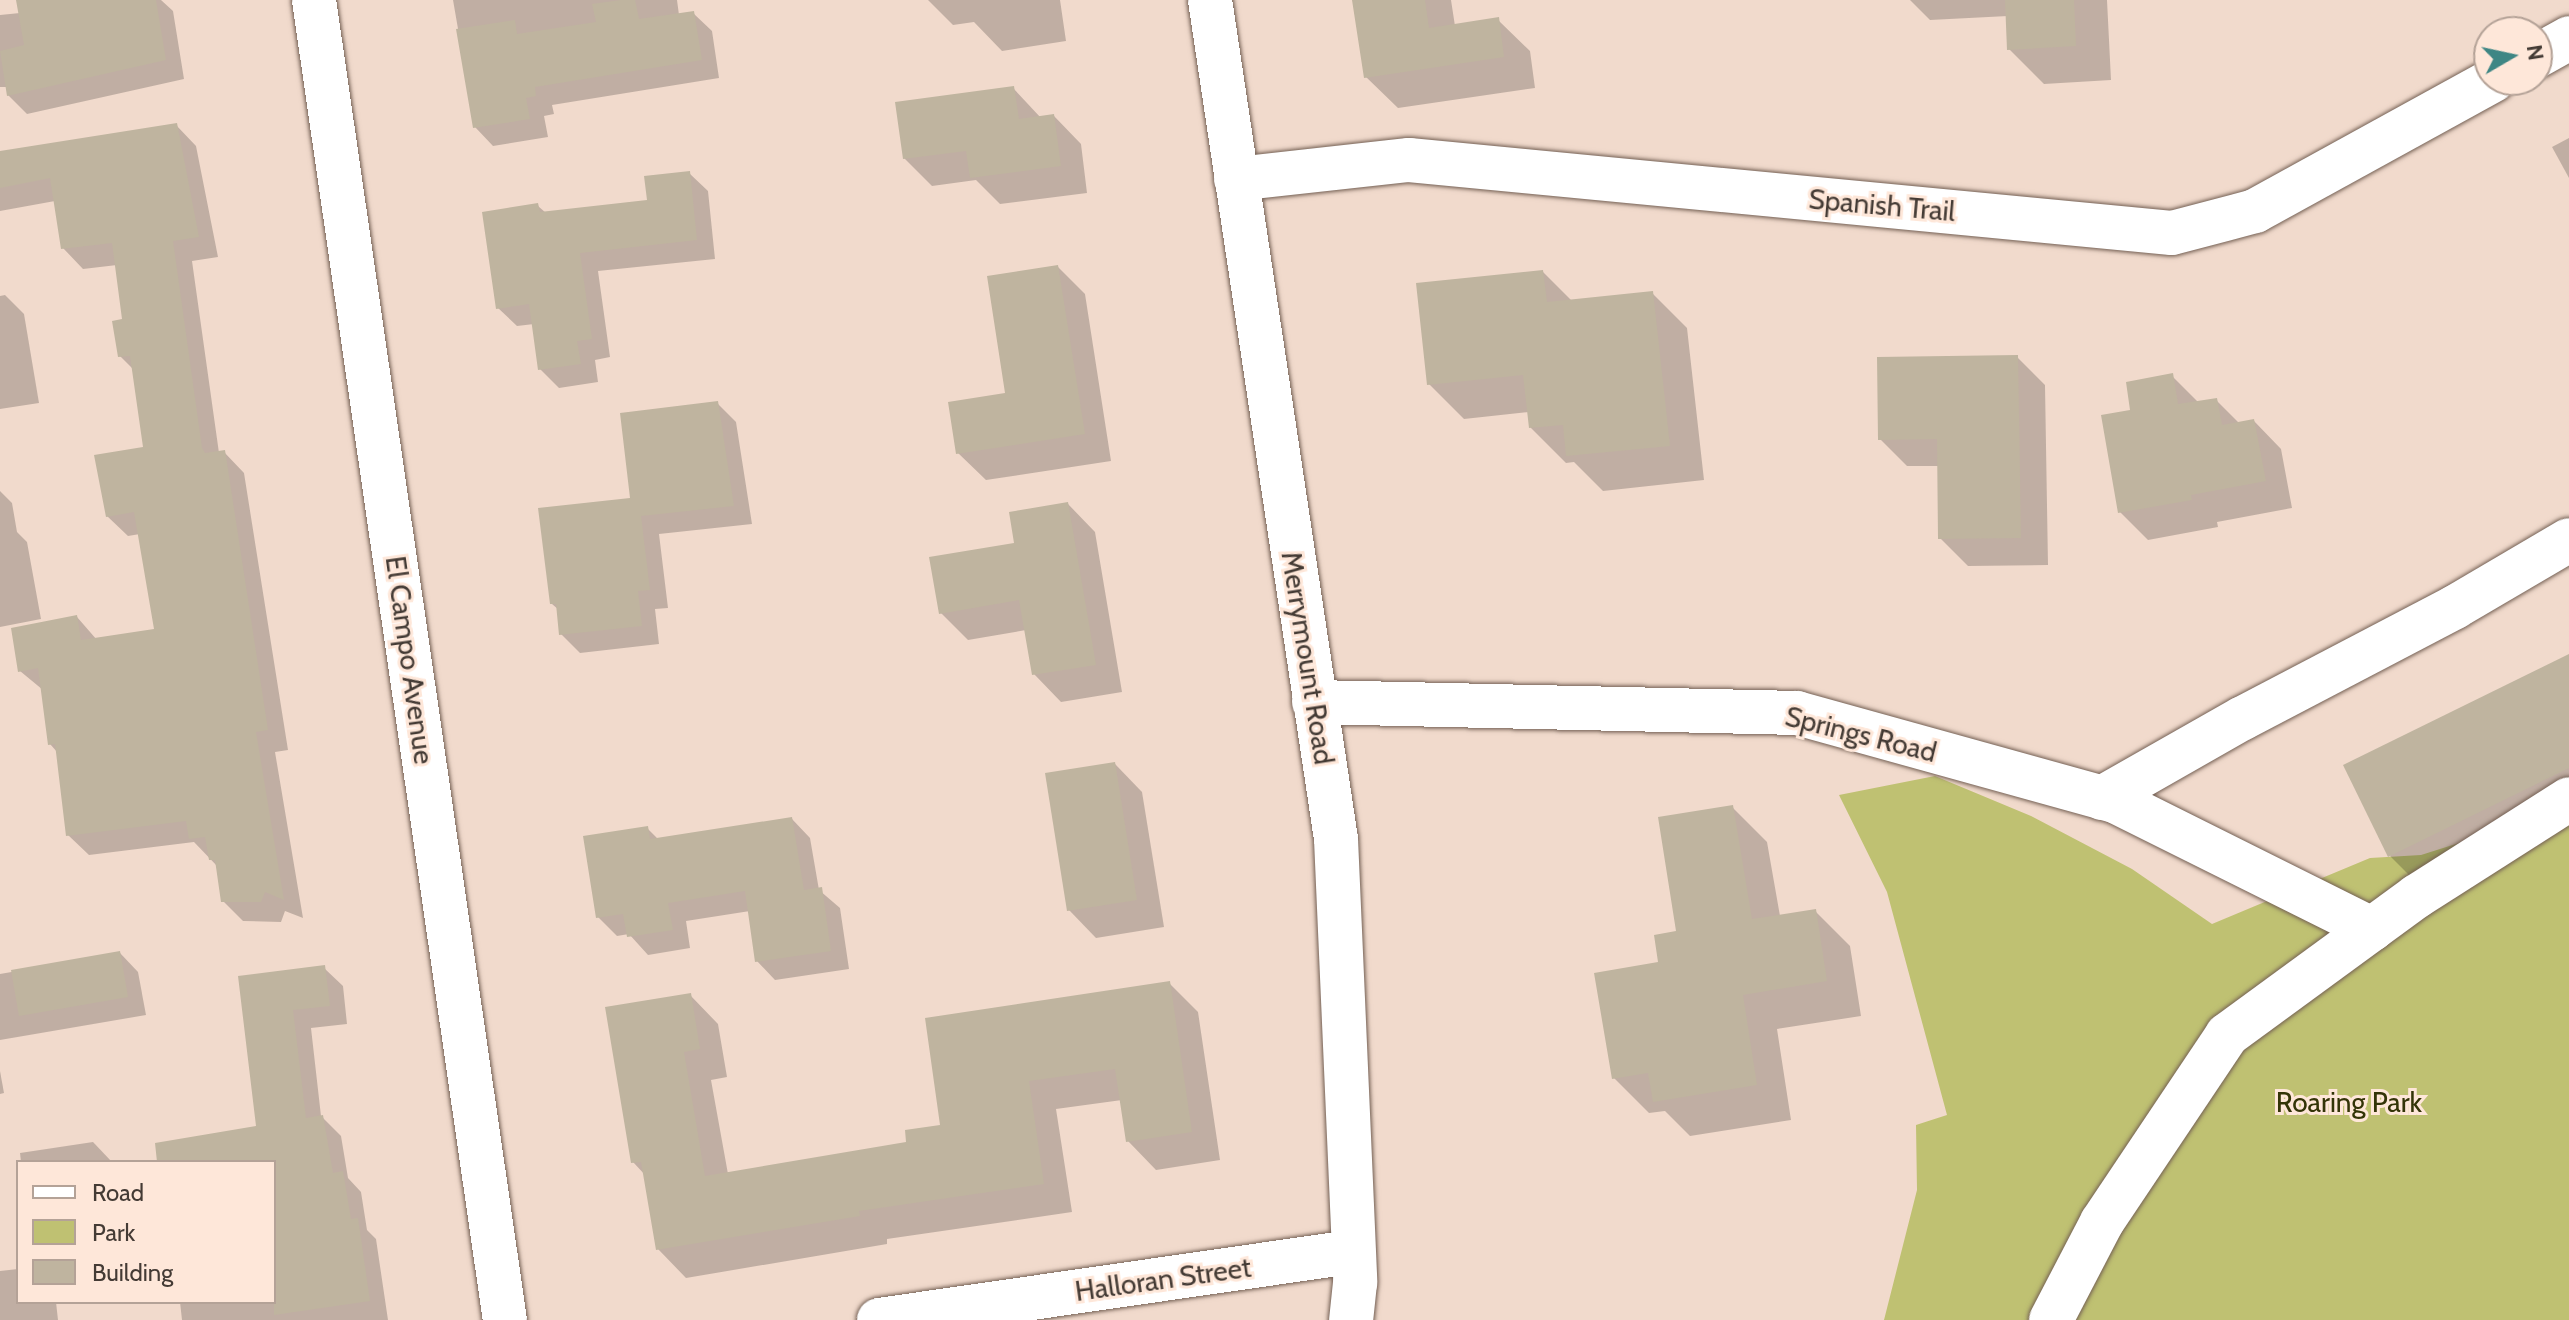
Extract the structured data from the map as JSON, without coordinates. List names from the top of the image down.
{
  "streets": {
    "street": [
      "Spanish Trail",
      "Merrymount Road",
      "El Campo Avenue",
      "Springs Road",
      "Halloran Street"
    ]
  },
  "crossings": [
    ["Spanish Trail", "Merrymount Road"],
    ["Merrymount Road", "Springs Road"],
    ["Merrymount Road", "Halloran Street"]
  ],
  "parks": ["Roaring Park"],
  "legend": ["Road", "Park", "Building"],
  "north": "right"
}
